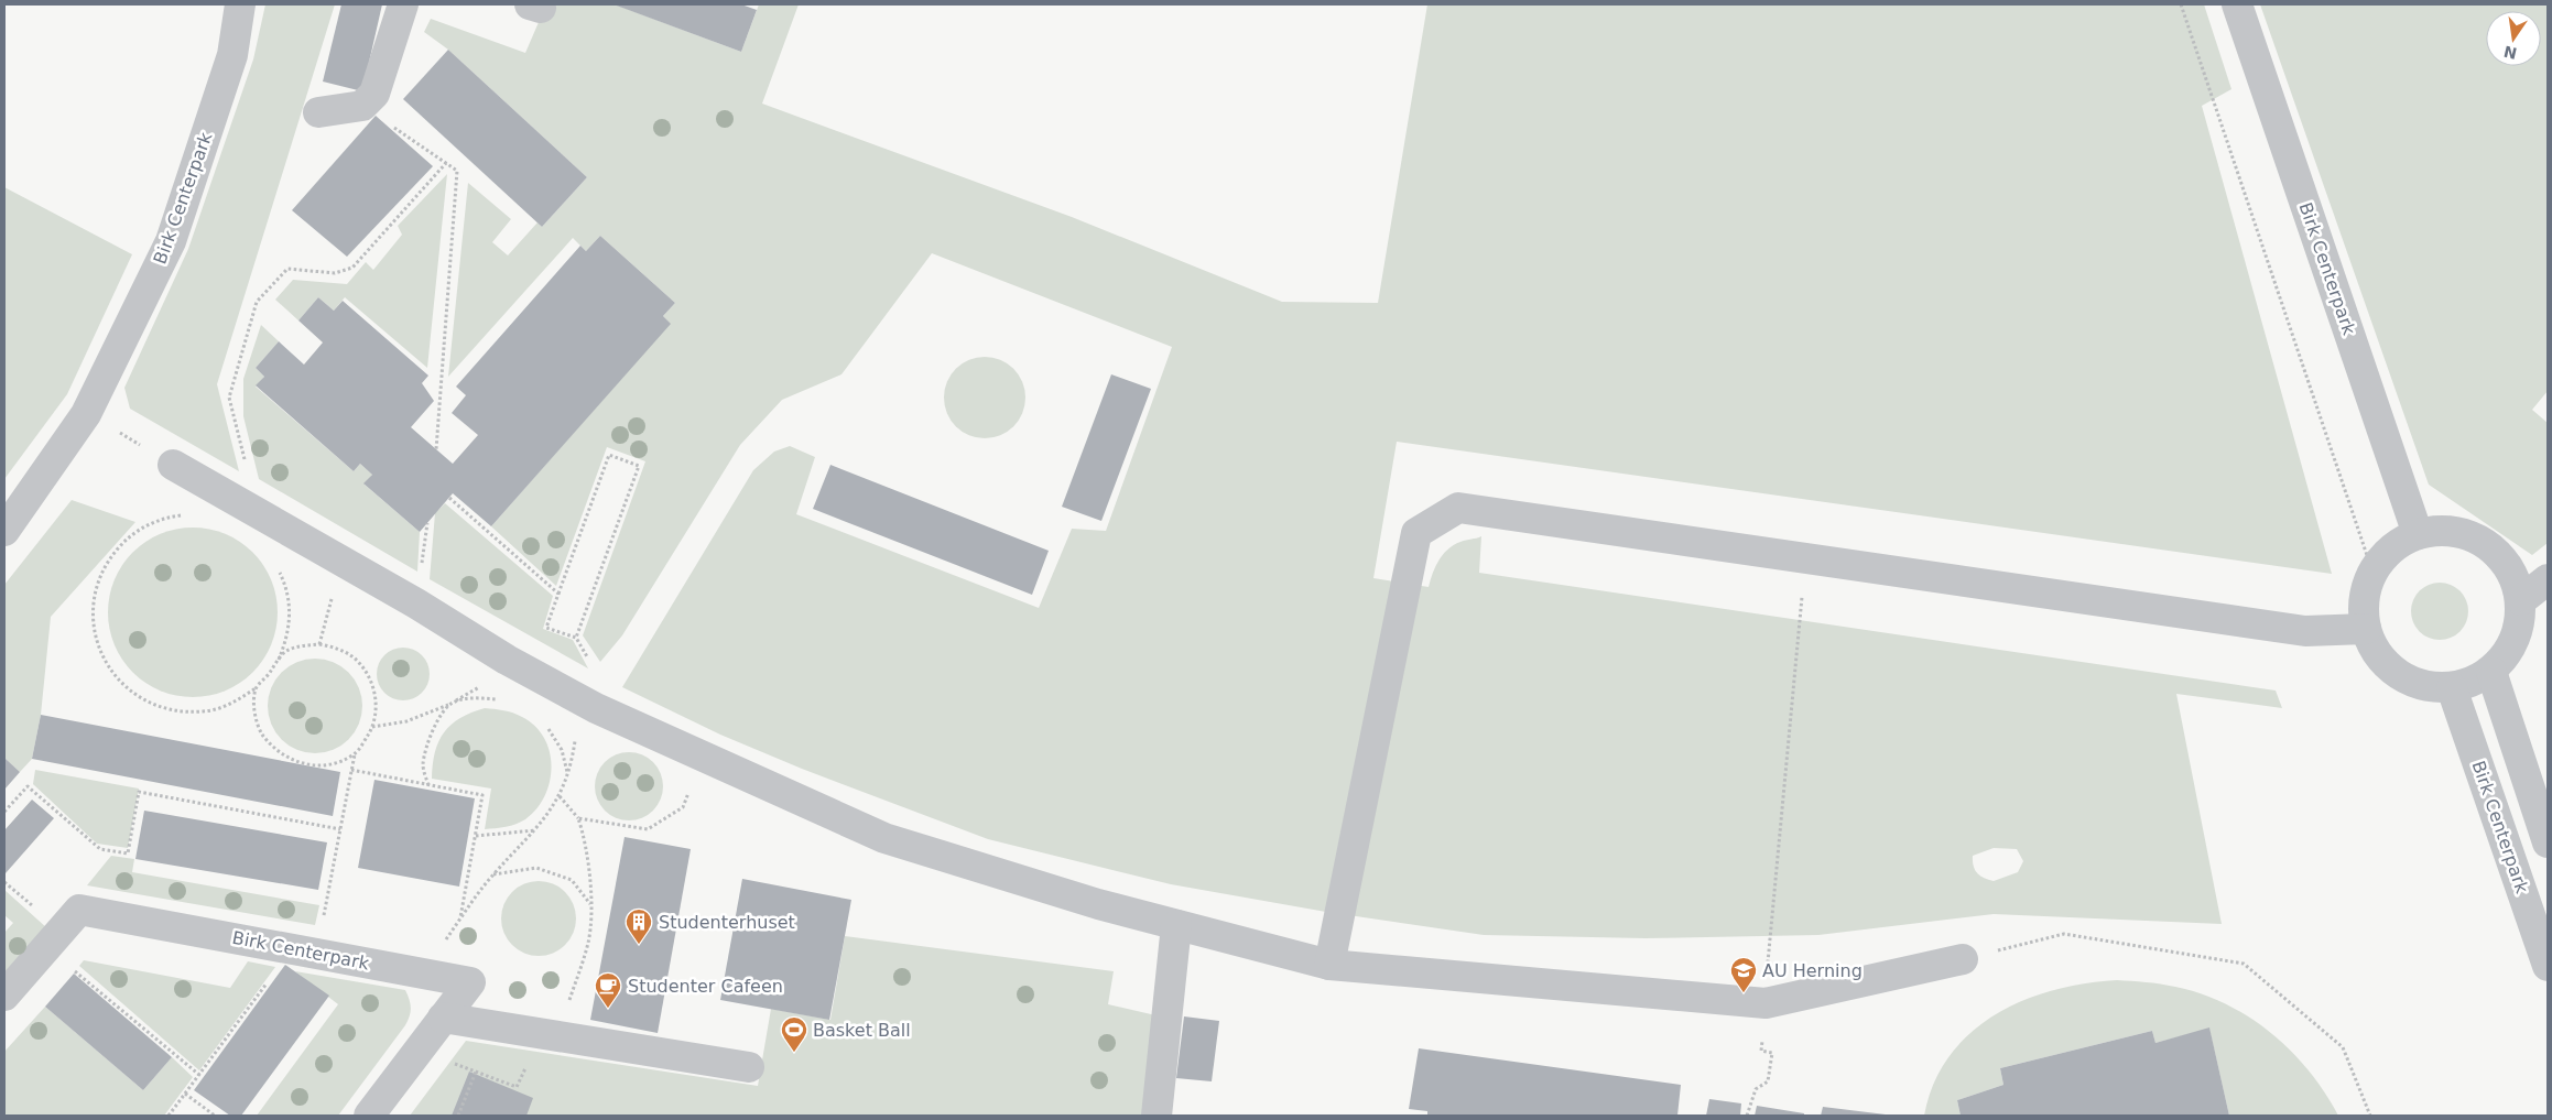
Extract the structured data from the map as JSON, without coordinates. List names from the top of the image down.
{
  "streets": {
    "street": ["Birk Centerpark"]
  },
  "places": {
    "building": ["Studenterhuset"],
    "school or university": ["AU Herning"],
    "cafe": ["Studenter Cafeen"],
    "sports": ["Basket Ball"]
  },
  "north": "bottom"
}
